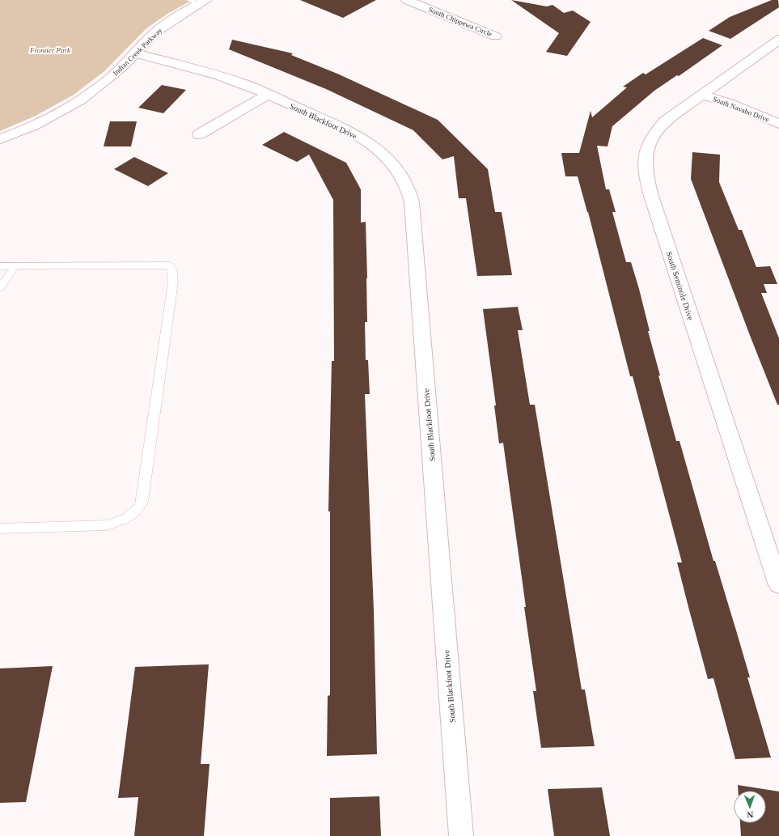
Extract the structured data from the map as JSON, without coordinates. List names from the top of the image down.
{
  "streets": {
    "street": [
      "South Chippewa Circle",
      "Indian Creek Parkway",
      "South Navaho Drive",
      "South Blackfoot Drive",
      "South Seminole Drive"
    ]
  },
  "crossings": [
    ["Indian Creek Parkway", "South Blackfoot Drive"],
    ["South Navaho Drive", "South Seminole Drive"]
  ],
  "parks": ["Frontier Park"],
  "north": "bottom"
}
